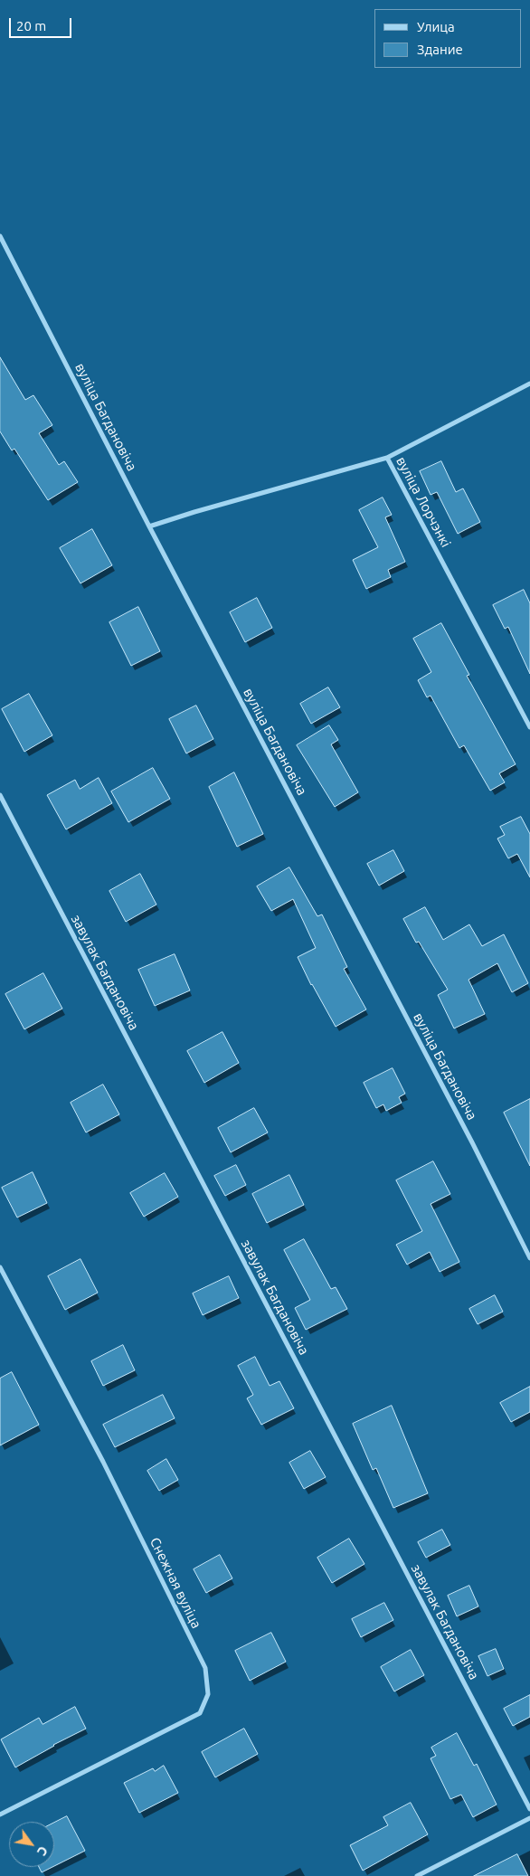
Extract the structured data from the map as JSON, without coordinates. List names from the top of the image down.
{
  "streets": {
    "street": [
      "вуліца Багдановіча",
      "вуліца Лорчэнкі",
      "завулак Багдановіча",
      "Снежная вуліца"
    ]
  },
  "crossings": [
    ["вуліца Багдановіча", "вуліца Лорчэнкі"]
  ],
  "legend": ["Улица", "Здание"],
  "scale_bar": "20 m",
  "north": "bottom right"
}
